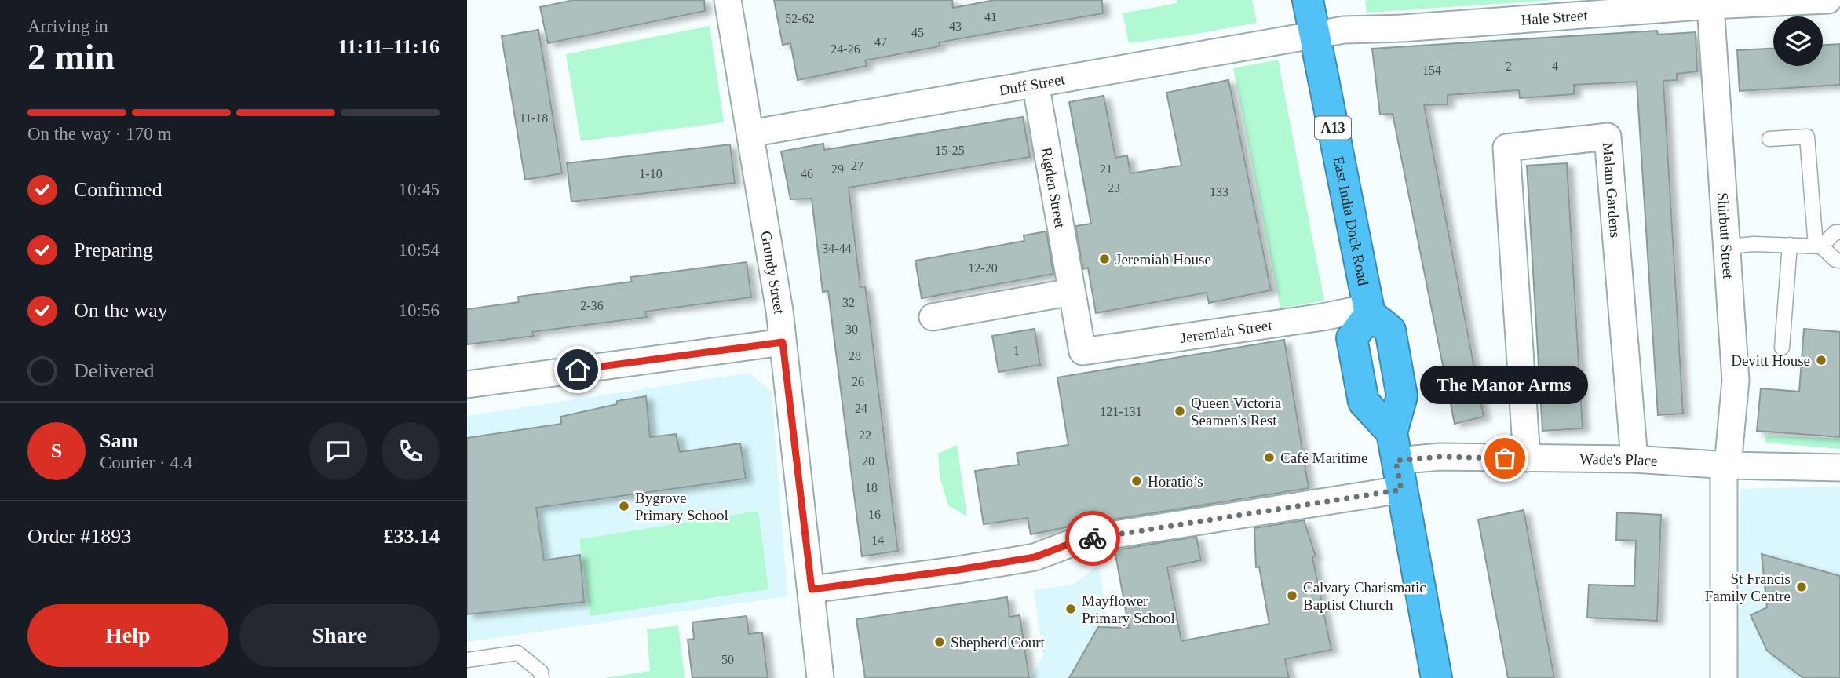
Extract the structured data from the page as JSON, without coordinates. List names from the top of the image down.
{
  "streets": {
    "highway": ["A13", "East India Dock Road"],
    "street": [
      "Hale Street",
      "Duff Street",
      "Rigden Street",
      "Malam Gardens",
      "Shirbutt Street",
      "Grundy Street",
      "Jeremiah Street",
      "Wade's Place"
    ]
  },
  "crossings": [
    ["Hale Street", "Duff Street"],
    ["Hale Street", "East India Dock Road"],
    ["Hale Street", "Shirbutt Street"],
    ["Duff Street", "Rigden Street"],
    ["Duff Street", "East India Dock Road"],
    ["Duff Street", "Grundy Street"],
    ["Rigden Street", "Jeremiah Street"],
    ["Malam Gardens", "Wade's Place"],
    ["East India Dock Road", "Jeremiah Street"],
    ["Shirbutt Street", "Wade's Place"]
  ],
  "places": [
    "Jeremiah House",
    "Devitt House",
    "Queen Victoria Seamen's Rest",
    "Café Maritime",
    "The Manor Arms",
    "Horatio’s",
    "Bygrove Primary School",
    "St Francis Family Centre",
    "Calvary Charismatic Baptist Church",
    "Mayflower Primary School",
    "Shepherd Court"
  ],
  "house_numbers": [
    "41",
    "52-62",
    "43",
    "45",
    "47",
    "24-26",
    "2",
    "4",
    "154",
    "11-18",
    "15-25",
    "27",
    "29",
    "21",
    "1-10",
    "46",
    "23",
    "133",
    "34-44",
    "12-20",
    "32",
    "2-36",
    "30",
    "1",
    "28",
    "26",
    "24",
    "121-131",
    "22",
    "20",
    "18",
    "16",
    "14",
    "50"
  ],
  "page": {
    "heading": ["2 min", "Arriving in", "11:11–11:16"],
    "panel": [
      "Sam",
      "Courier · 4.4",
      "Order #1893",
      "£33.14"
    ],
    "bar": "On the way · 170 m",
    "list": [
      ["Confirmed", "10:45"],
      ["Preparing", "10:54"],
      ["On the way", "10:56"],
      "Delivered"
    ],
    "bubble": "The Manor Arms",
    "round": "S",
    "buttons": ["Help", "Share"]
  }
}
